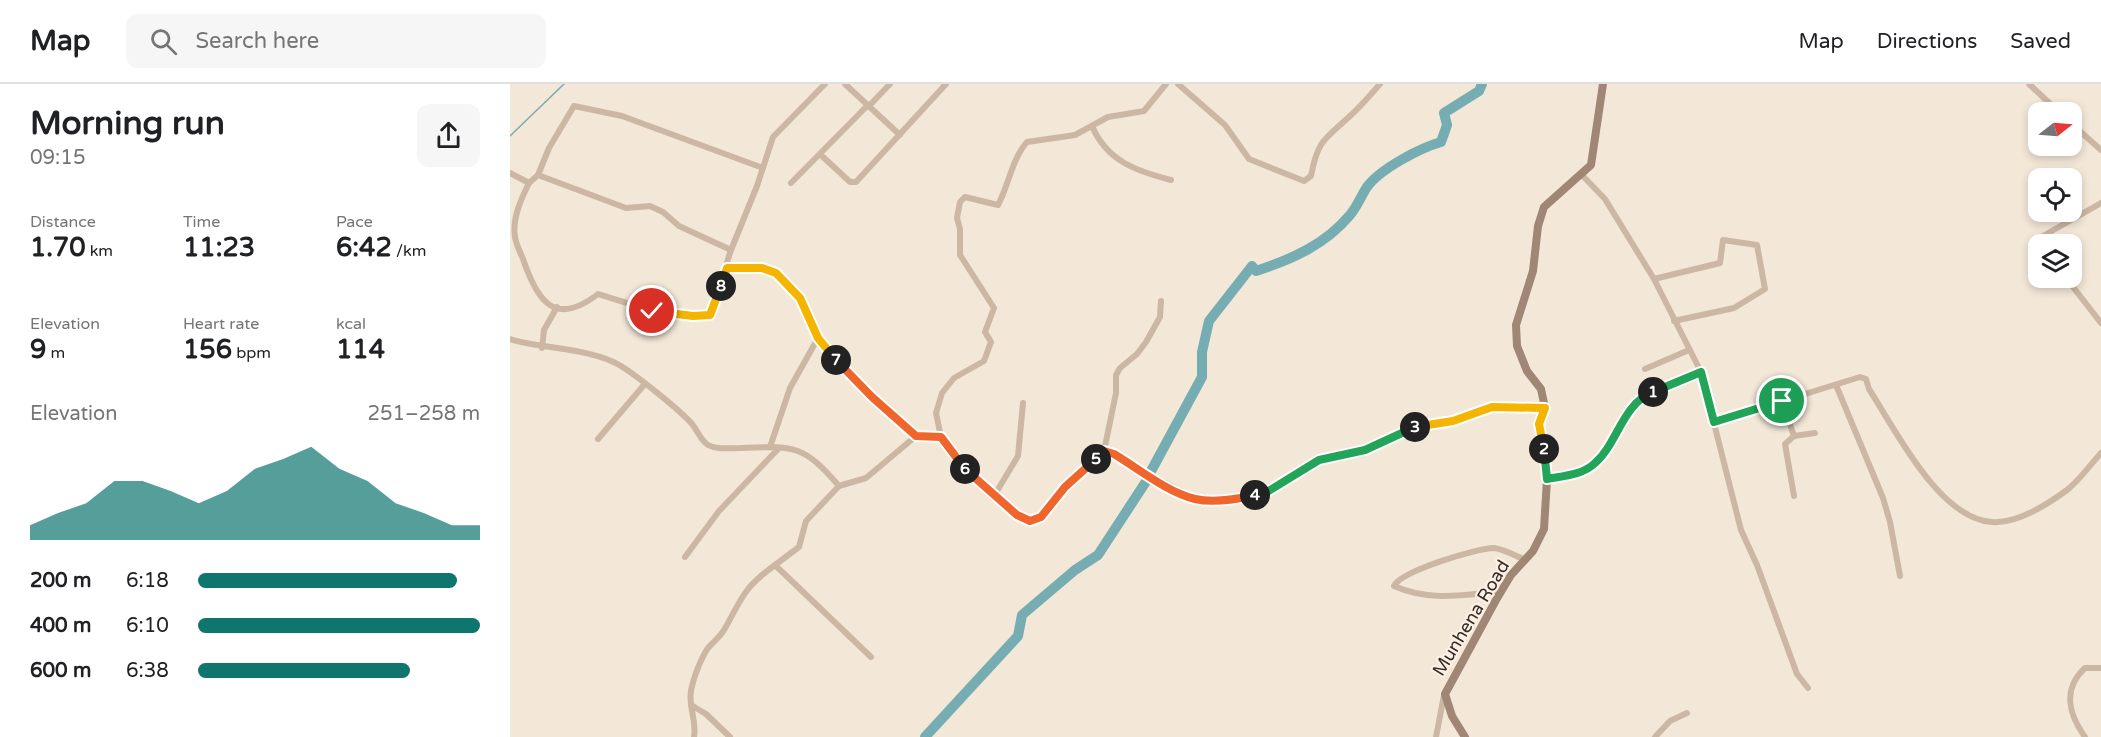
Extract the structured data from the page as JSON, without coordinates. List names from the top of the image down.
{
  "streets": {
    "street": ["Munhena Road"]
  },
  "north": "right",
  "page": {
    "header": "Map",
    "search": "Search here",
    "nav": ["Map", "Directions", "Saved"],
    "heading": ["Morning run", "09:15"],
    "stats": [
      ["Distance", "1.70 km"],
      ["Time", "11:23"],
      ["Pace", "6:42 /km"],
      ["Elevation", "9 m"],
      ["Heart rate", "156 bpm"],
      ["kcal", "114"]
    ],
    "pins": [
      "8",
      "7",
      "1",
      "3",
      "2",
      "5",
      "6",
      "4"
    ],
    "chart": ["Elevation", "251–258 m"],
    "list": [
      {
        "name": "200 m",
        "note": "6:18"
      },
      {
        "name": "400 m",
        "note": "6:10"
      },
      {
        "name": "600 m",
        "note": "6:38"
      }
    ]
  }
}
